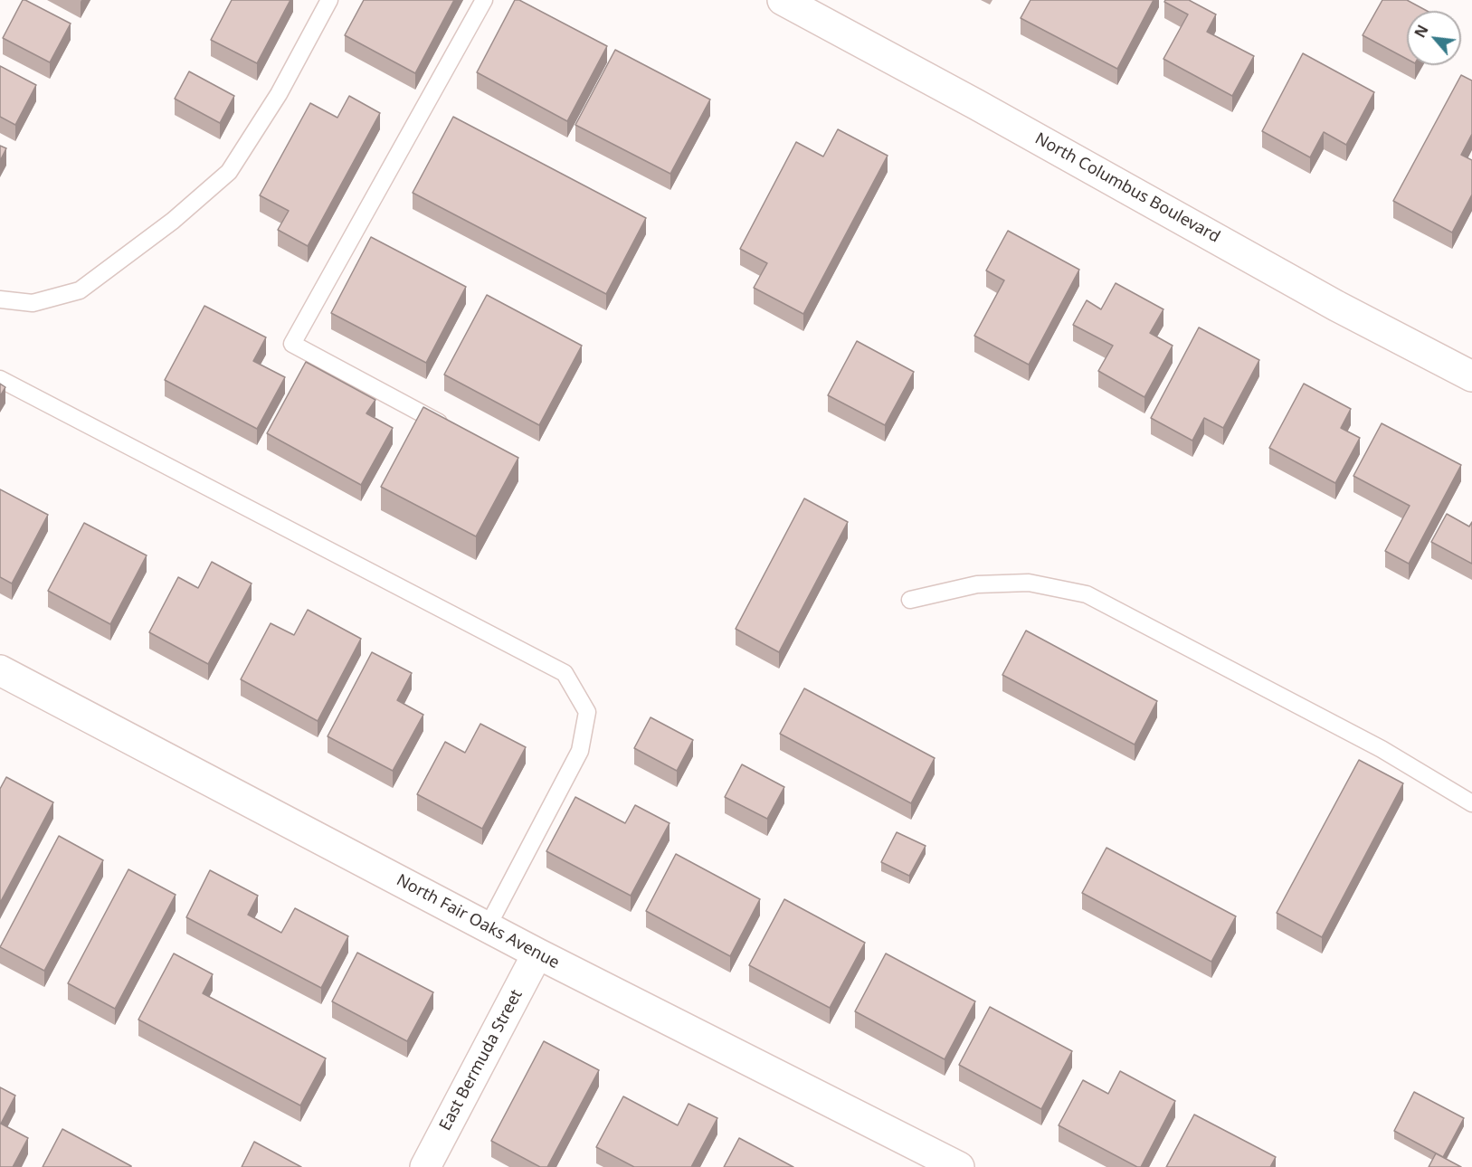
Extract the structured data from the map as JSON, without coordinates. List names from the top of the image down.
{
  "streets": {
    "street": ["North Columbus Boulevard", "North Fair Oaks Avenue", "East Bermuda Street"]
  },
  "crossings": [
    ["North Fair Oaks Avenue", "East Bermuda Street"]
  ],
  "north": "top left"
}
